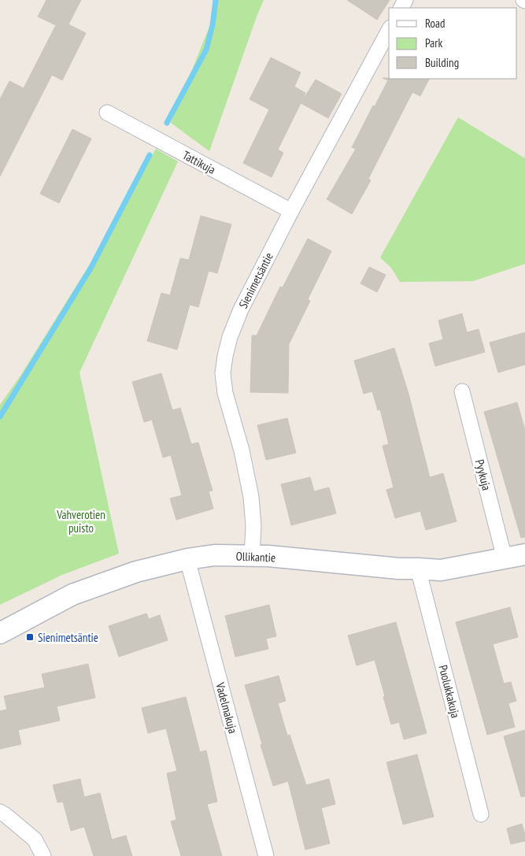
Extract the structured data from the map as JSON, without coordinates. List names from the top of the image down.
{
  "streets": {
    "street": [
      "Tattikuja",
      "Sienimetsäntie",
      "Pyykuja",
      "Ollikantie",
      "Puolukkakuja",
      "Vadelmakuja"
    ]
  },
  "crossings": [
    ["Tattikuja", "Sienimetsäntie"],
    ["Sienimetsäntie", "Ollikantie"],
    ["Pyykuja", "Ollikantie"],
    ["Ollikantie", "Puolukkakuja"],
    ["Ollikantie", "Vadelmakuja"]
  ],
  "parks": ["Vahverotien puisto"],
  "places": {
    "transit": ["Sienimetsäntie"]
  },
  "legend": ["Road", "Park", "Building"]
}
